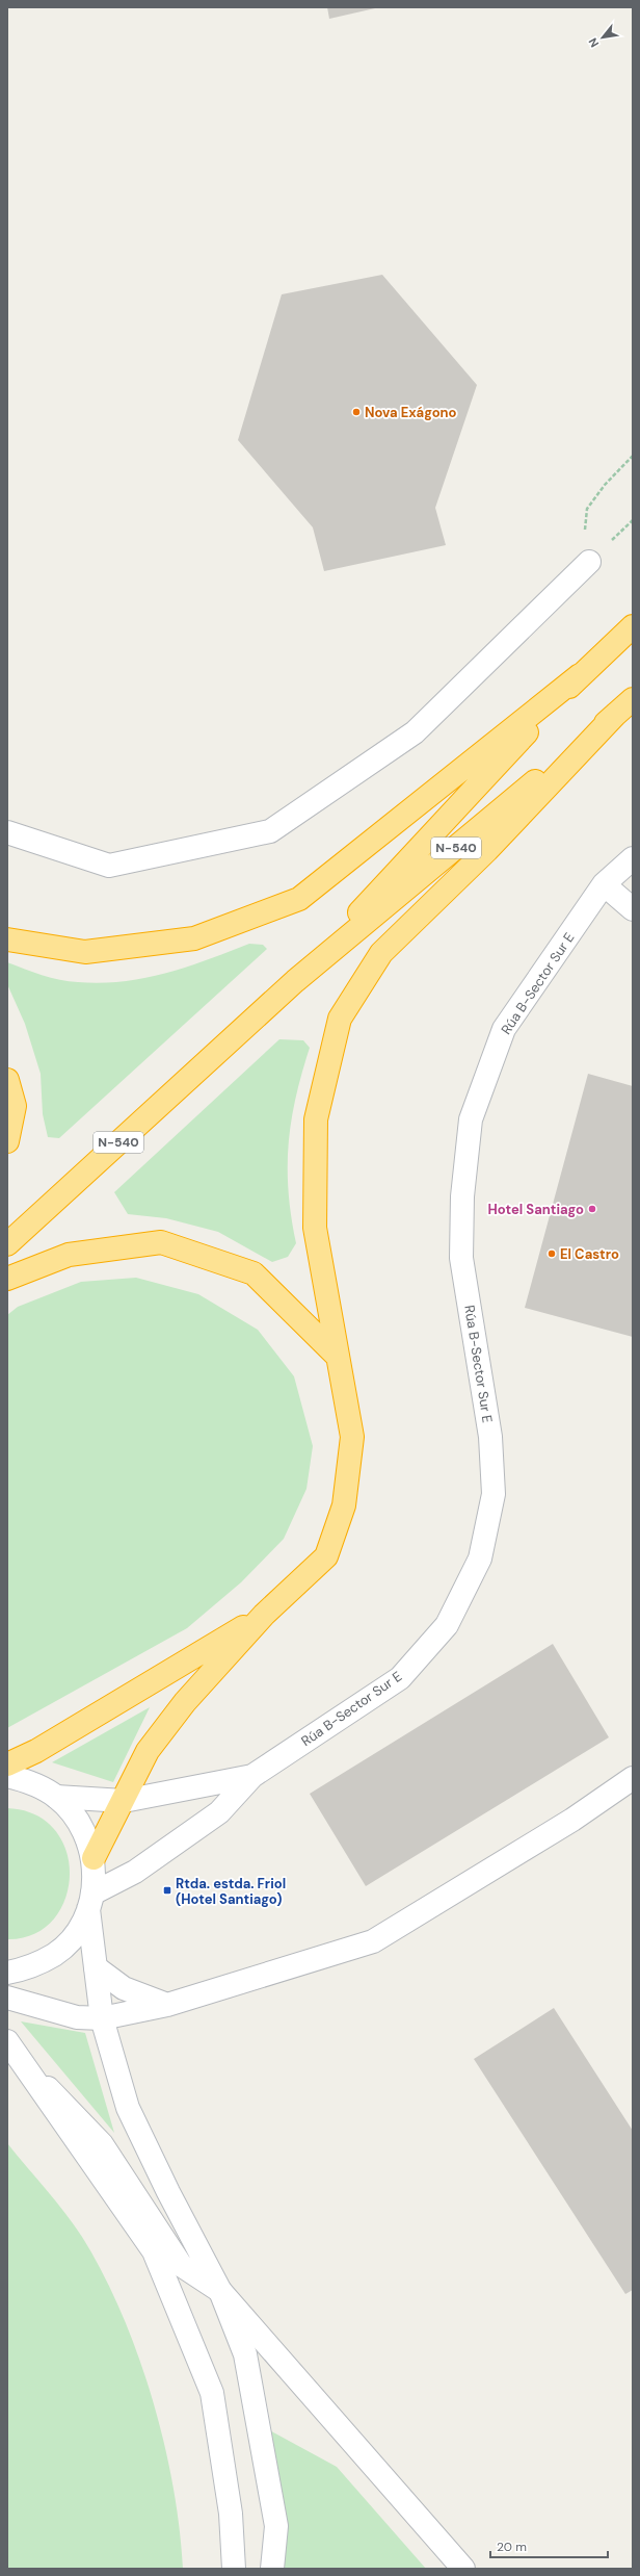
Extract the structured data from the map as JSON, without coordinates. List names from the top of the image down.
{
  "streets": {
    "highway": ["N-540"],
    "street": ["Rúa B-Sector Sur E"]
  },
  "places": {
    "other": ["Nova Exágono", "Hotel Santiago", "El Castro"],
    "transit": ["Rtda. estda. Friol (Hotel Santiago)"]
  },
  "scale_bar": "20 m",
  "north": "bottom left"
}
